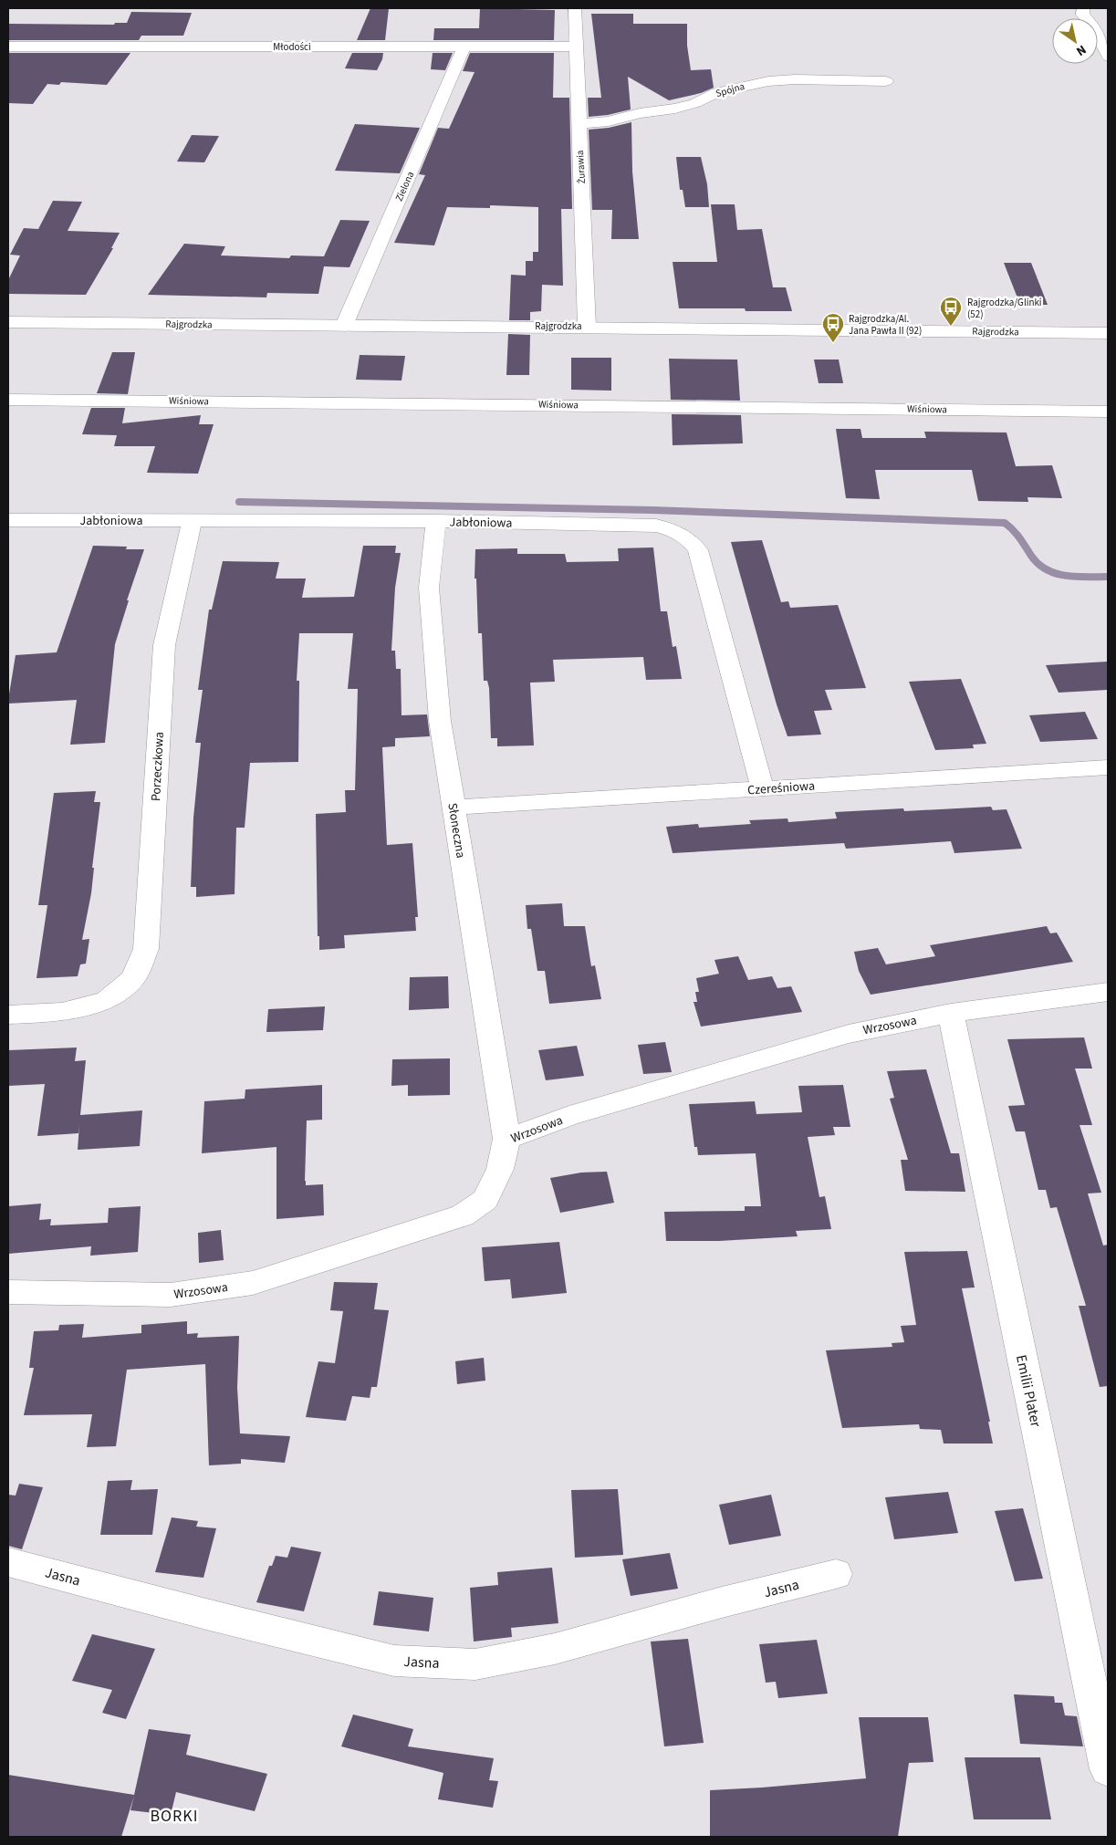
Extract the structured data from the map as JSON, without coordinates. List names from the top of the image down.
{
  "streets": {
    "street": [
      "Młodości",
      "Spójna",
      "Żurawia",
      "Zielona",
      "Rajgrodzka",
      "Wiśniowa",
      "Jabłoniowa",
      "Porzeczkowa",
      "Czereśniowa",
      "Słoneczna",
      "Wrzosowa",
      "Emilii Plater",
      "Jasna"
    ]
  },
  "crossings": [
    ["Młodości", "Żurawia"],
    ["Młodości", "Zielona"],
    ["Spójna", "Żurawia"],
    ["Żurawia", "Rajgrodzka"],
    ["Zielona", "Rajgrodzka"],
    ["Jabłoniowa", "Porzeczkowa"],
    ["Jabłoniowa", "Czereśniowa"],
    ["Jabłoniowa", "Słoneczna"],
    ["Czereśniowa", "Słoneczna"],
    ["Słoneczna", "Wrzosowa"],
    ["Wrzosowa", "Emilii Plater"]
  ],
  "districts": ["BORKI"],
  "places": {
    "bus stop": ["Rajgrodzka/Glinki (52)", "Rajgrodzka/Al. Jana Pawła II (92)"]
  },
  "north": "bottom right"
}
